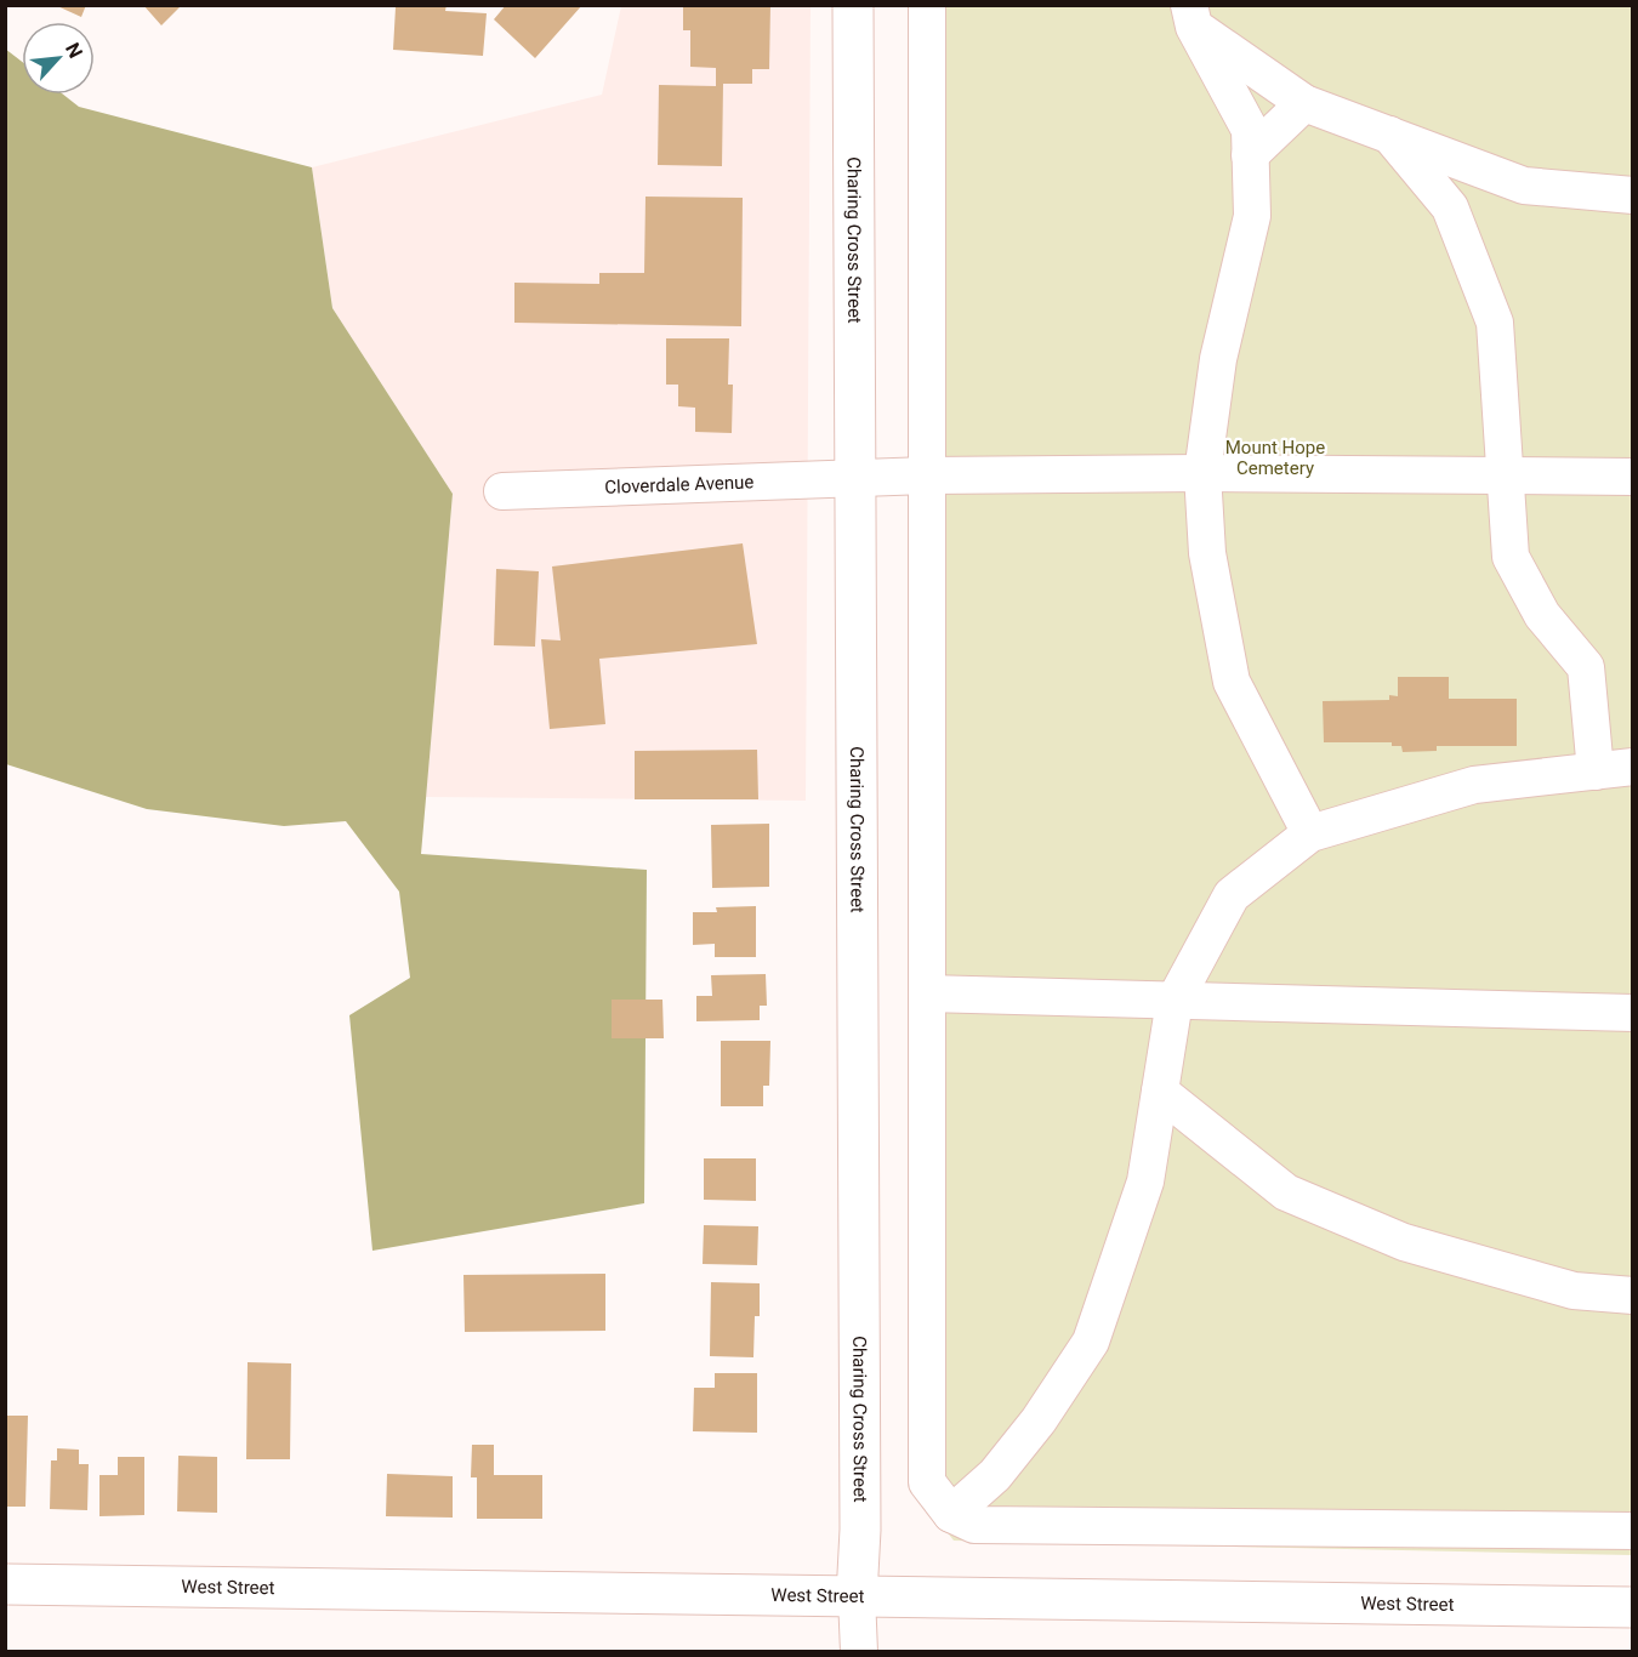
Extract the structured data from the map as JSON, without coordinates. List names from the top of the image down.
{
  "streets": {
    "main road": ["Charing Cross Street", "West Street"],
    "street": ["Cloverdale Avenue"]
  },
  "crossings": [
    ["Charing Cross Street", "Cloverdale Avenue"],
    ["Charing Cross Street", "West Street"]
  ],
  "parks": ["Mount Hope Cemetery"],
  "north": "top right"
}
